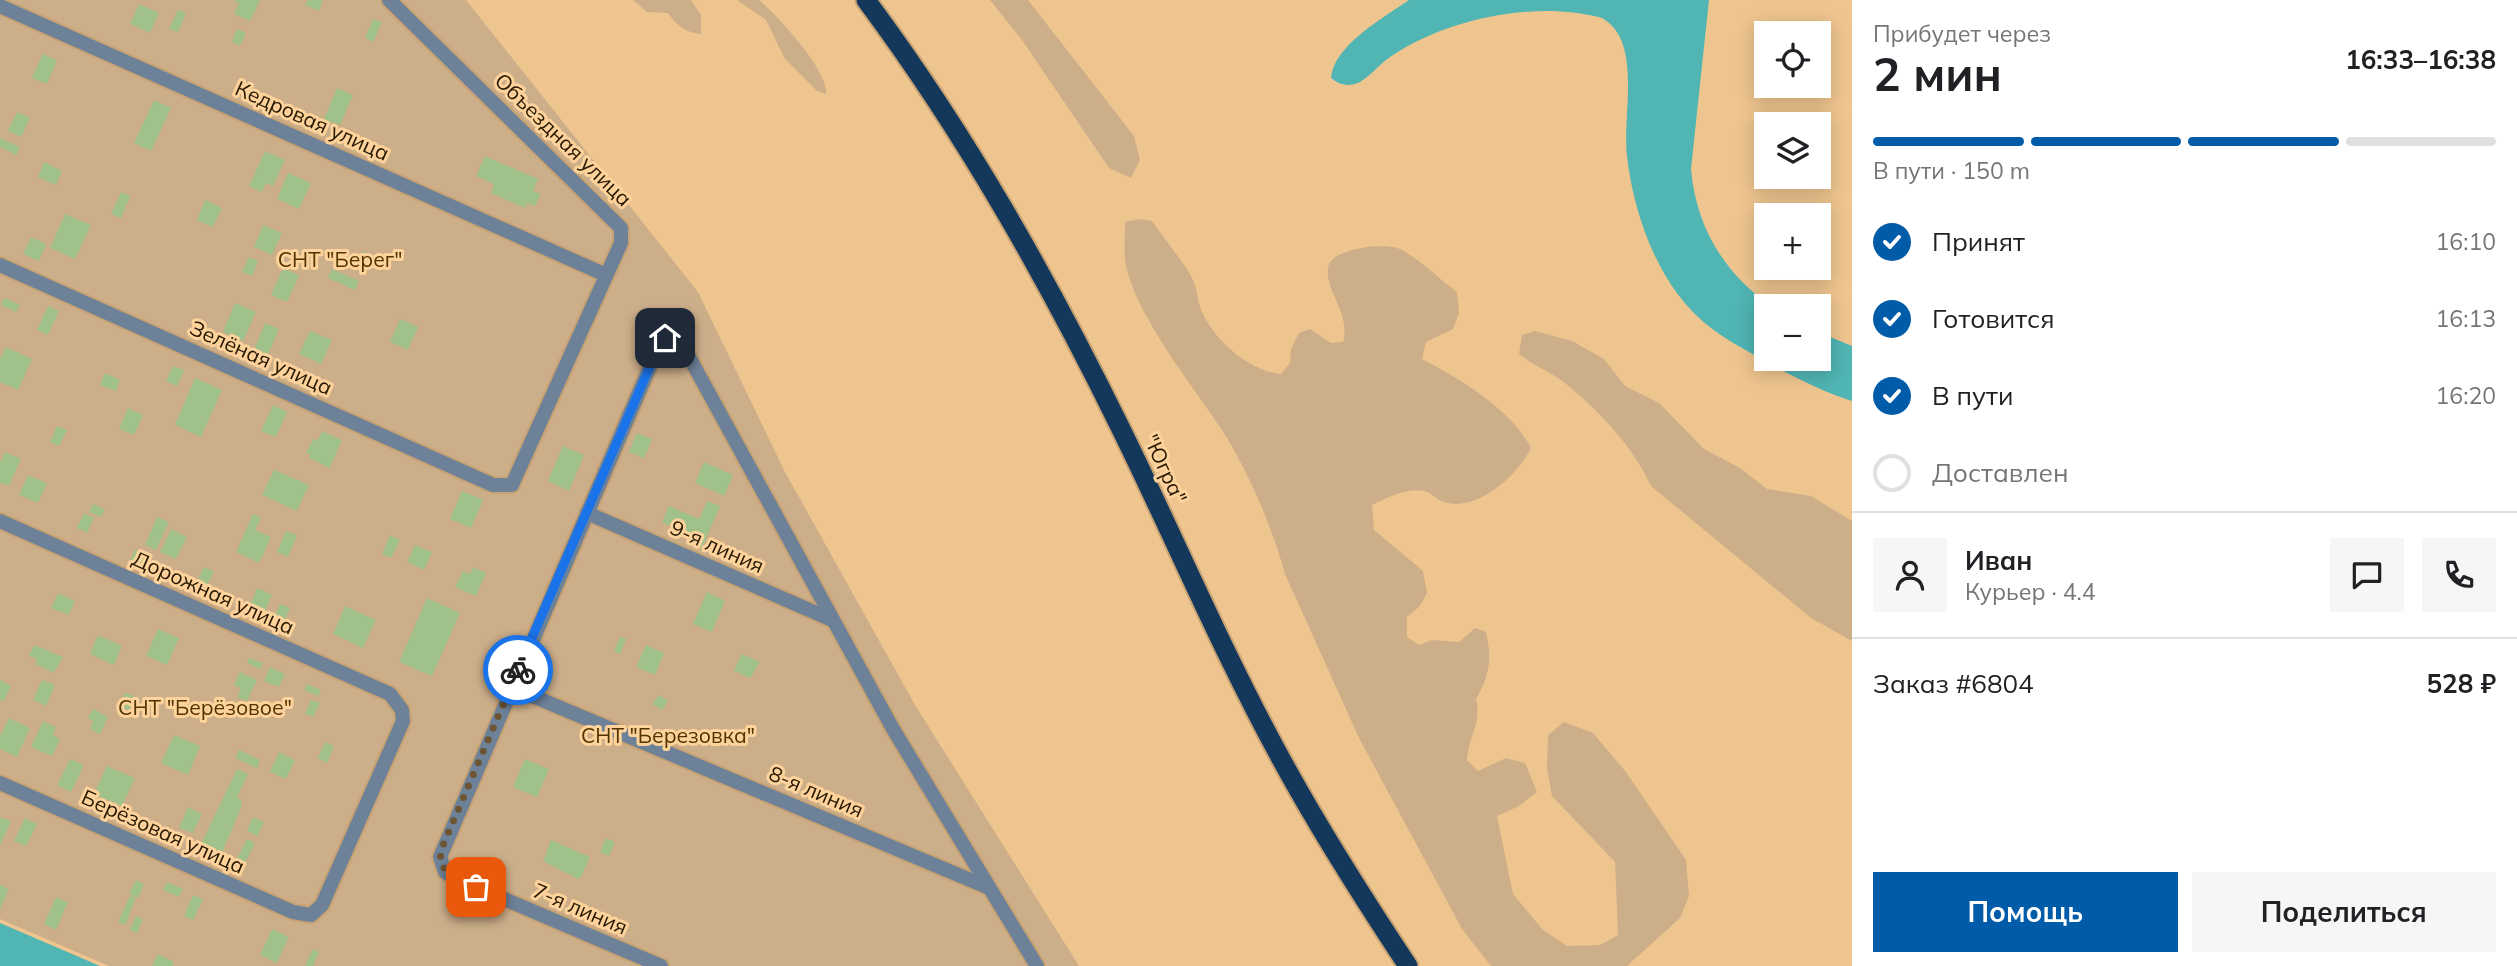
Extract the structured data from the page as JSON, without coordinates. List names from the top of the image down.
{
  "streets": {
    "highway": ["\"Югра\""],
    "street": [
      "Кедровая улица",
      "Объездная улица",
      "Зелёная улица",
      "9-я линия",
      "Дорожная улица",
      "8-я линия",
      "Берёзовая улица",
      "7-я линия"
    ]
  },
  "crossings": [
    ["Кедровая улица", "Объездная улица"],
    ["Объездная улица", "Зелёная улица"],
    ["Дорожная улица", "Берёзовая улица"],
    ["8-я линия", "7-я линия"]
  ],
  "parks": ["СНТ \"Берег\"", "СНТ \"Берёзовое\"", "СНТ \"Березовка\""],
  "page": {
    "heading": ["2 мин", "Прибудет через", "16:33–16:38"],
    "panel": [
      "Иван",
      "Курьер · 4.4",
      "Заказ #6804",
      "528 ₽"
    ],
    "map_buttons": ["+", "−"],
    "bar": "В пути · 150 m",
    "list": [
      ["Принят", "16:10"],
      ["Готовится", "16:13"],
      ["В пути", "16:20"],
      "Доставлен"
    ],
    "buttons": ["Помощь", "Поделиться"]
  }
}
